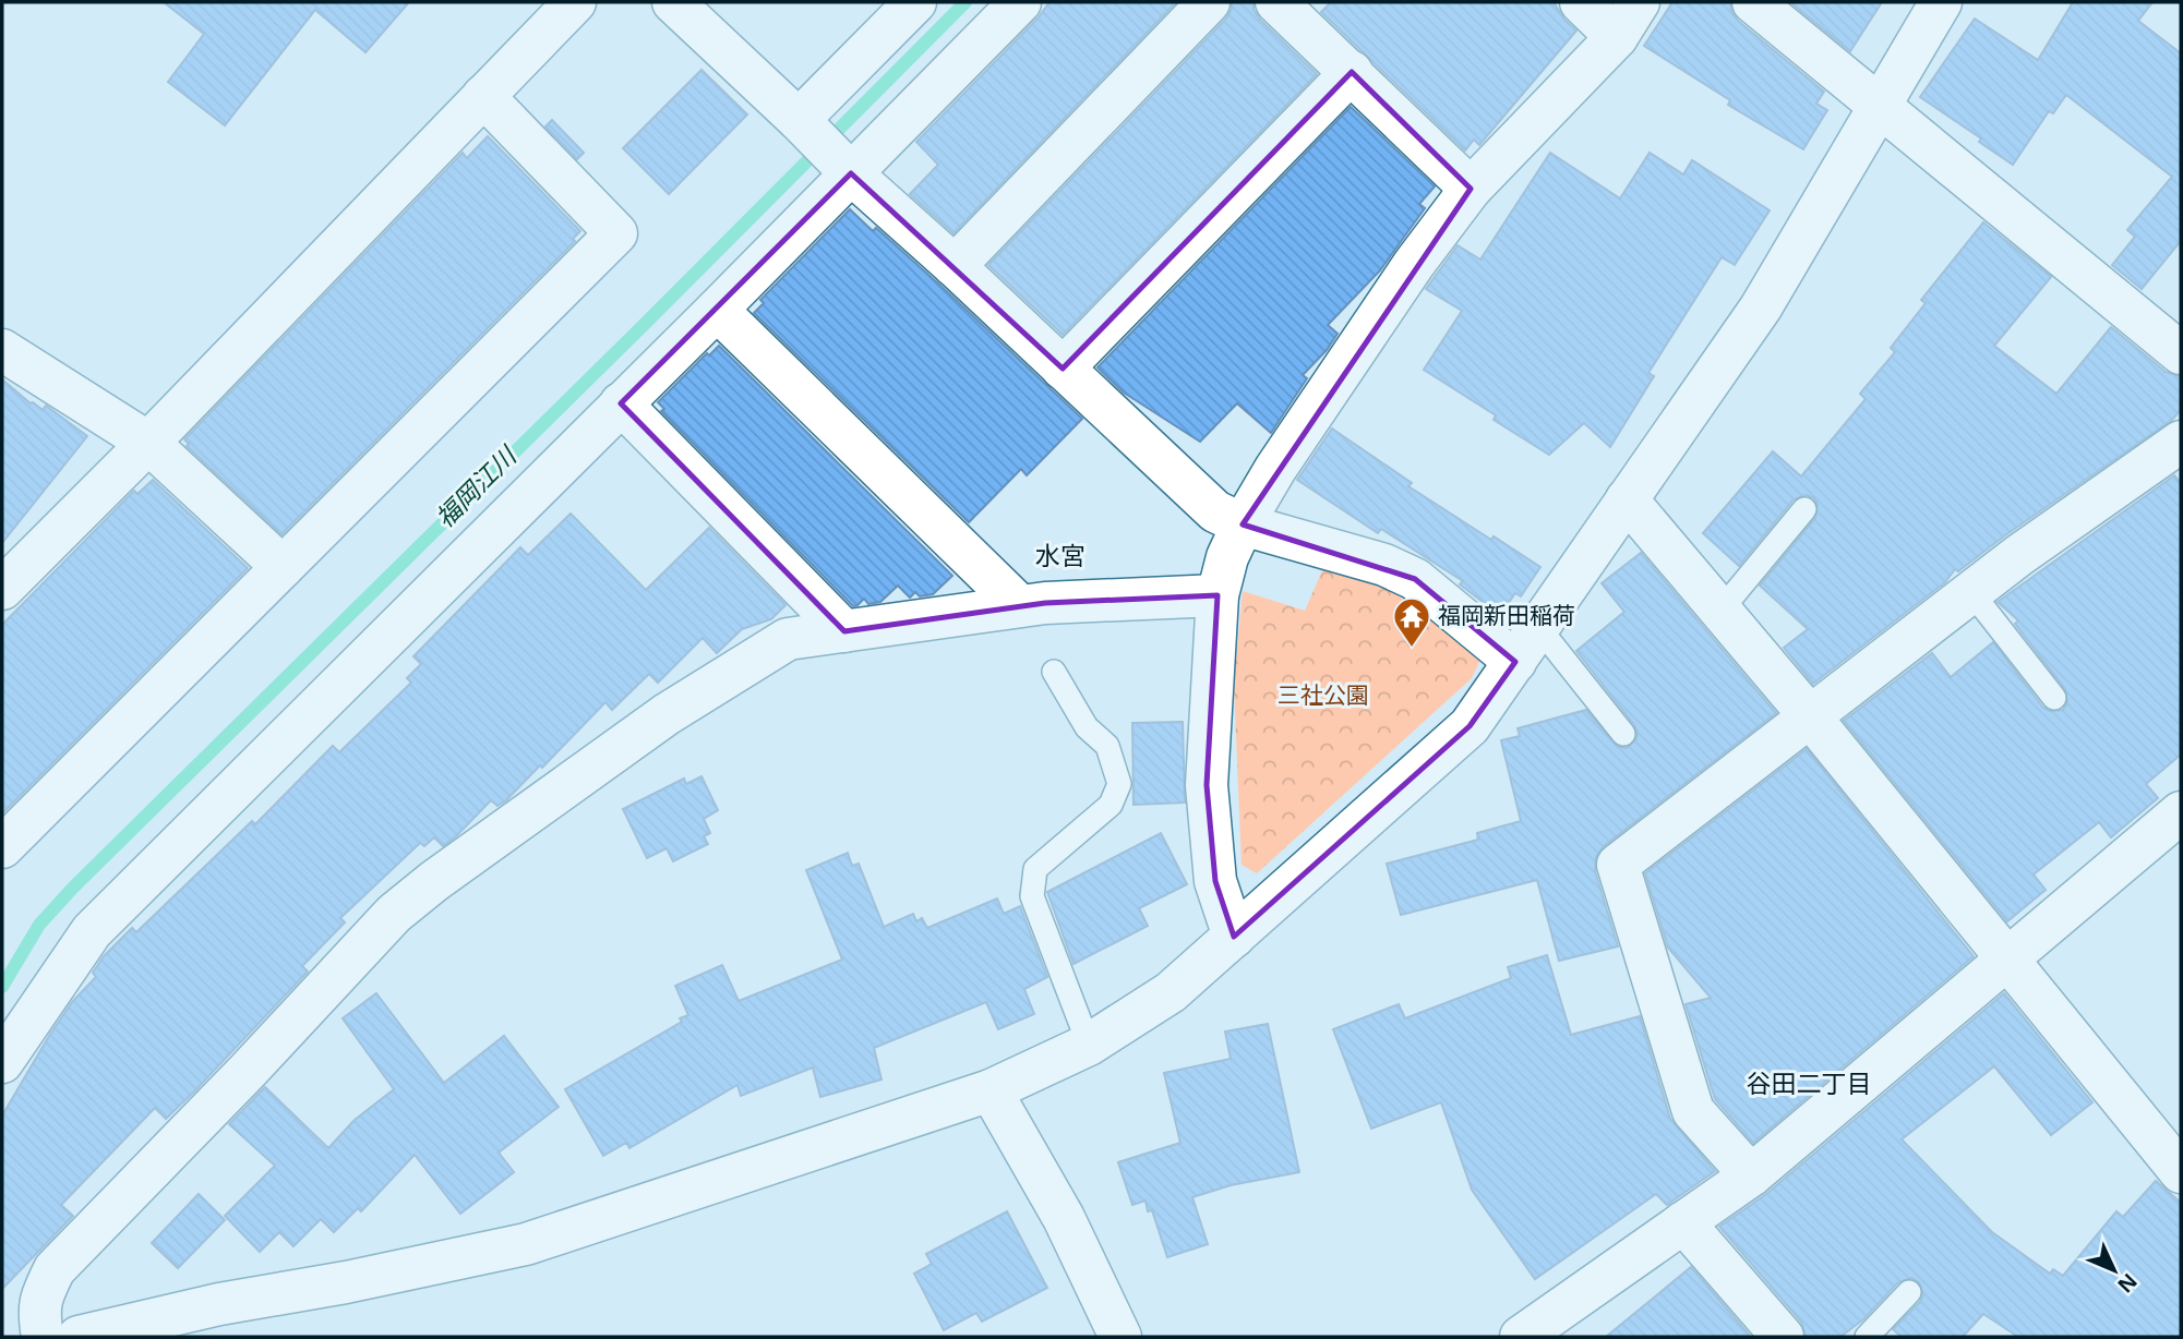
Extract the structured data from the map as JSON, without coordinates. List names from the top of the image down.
{
  "districts": ["水宮", "谷田二丁目"],
  "water": ["福岡江川"],
  "parks": ["三社公園"],
  "places": {
    "temple": ["福岡新田稲荷"]
  },
  "north": "bottom right"
}
